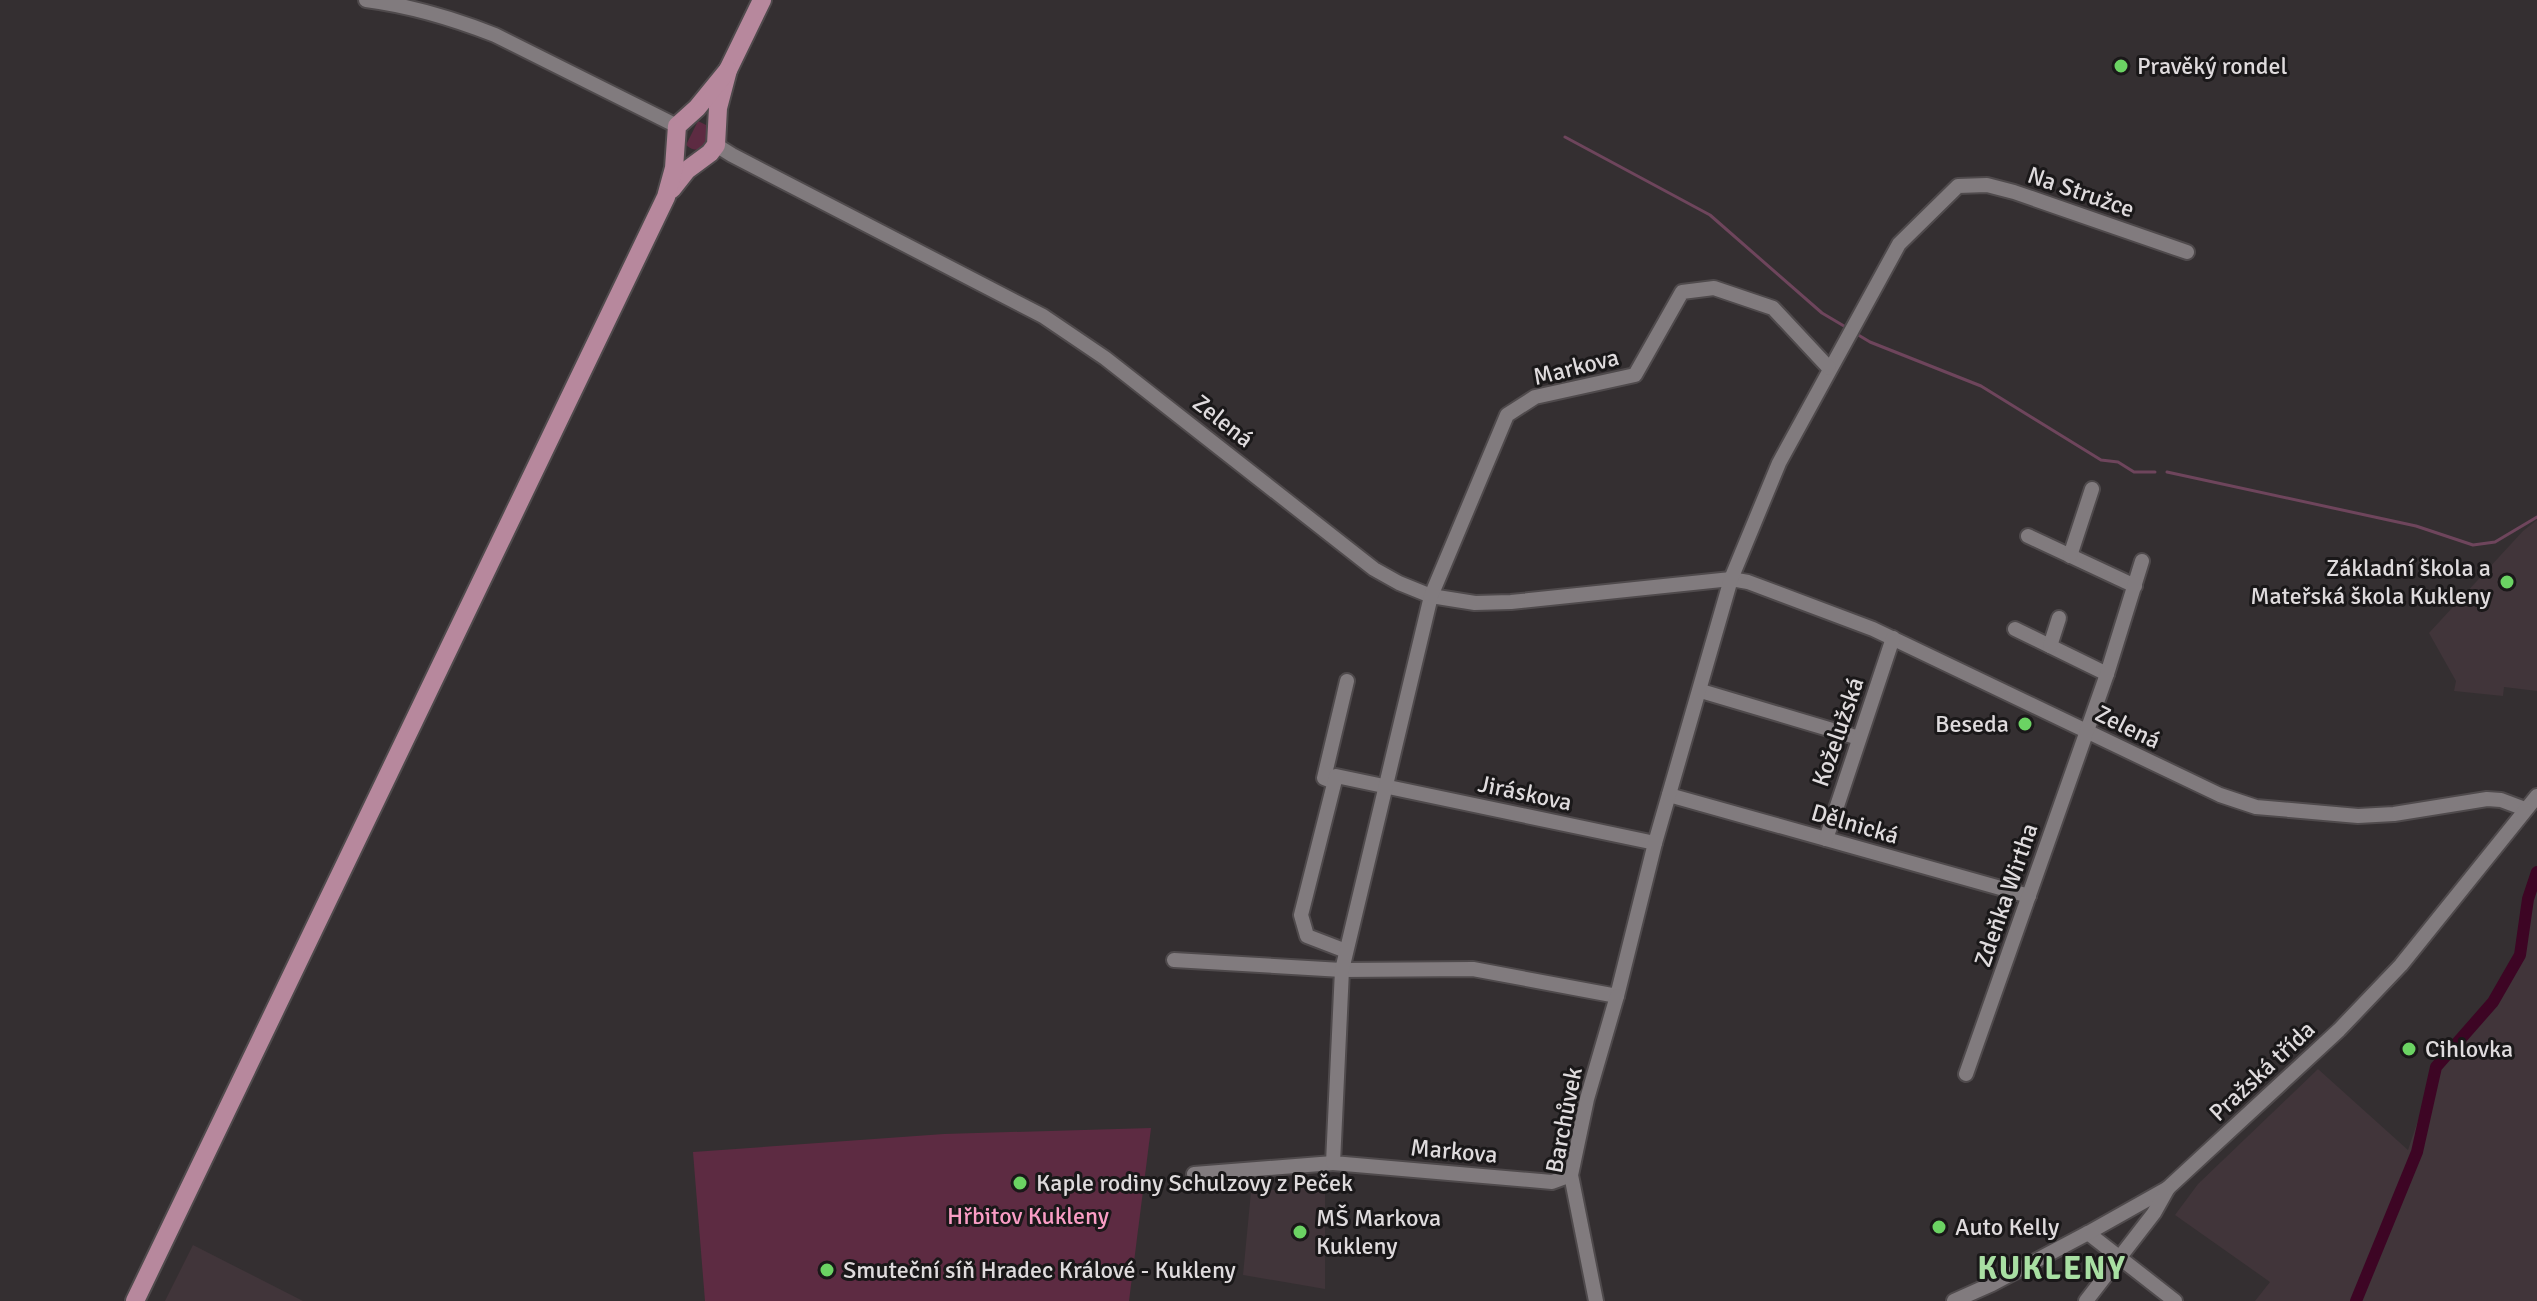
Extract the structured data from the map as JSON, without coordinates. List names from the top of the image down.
{
  "streets": {
    "street": [
      "Na Stružce",
      "Markova",
      "Zelená",
      "Koželužská",
      "Jiráskova",
      "Dělnická",
      "Zdeňka Wirtha",
      "Pražská třída",
      "Barchůvek"
    ]
  },
  "crossings": [
    ["Na Stružce", "Markova"],
    ["Markova", "Zelená"],
    ["Markova", "Jiráskova"],
    ["Markova", "Barchůvek"],
    ["Zelená", "Koželužská"],
    ["Zelená", "Zdeňka Wirtha"],
    ["Zelená", "Pražská třída"],
    ["Koželužská", "Dělnická"],
    ["Dělnická", "Zdeňka Wirtha"]
  ],
  "districts": ["KUKLENY"],
  "parks": ["Hřbitov Kukleny"],
  "places": [
    "Pravěký rondel",
    "Základní škola a Mateřská škola Kukleny",
    "Beseda",
    "Cihlovka",
    "Kaple rodiny Schulzovy z Peček",
    "Auto Kelly",
    "MŠ Markova Kukleny",
    "Smuteční síň Hradec Králové - Kukleny"
  ]
}
